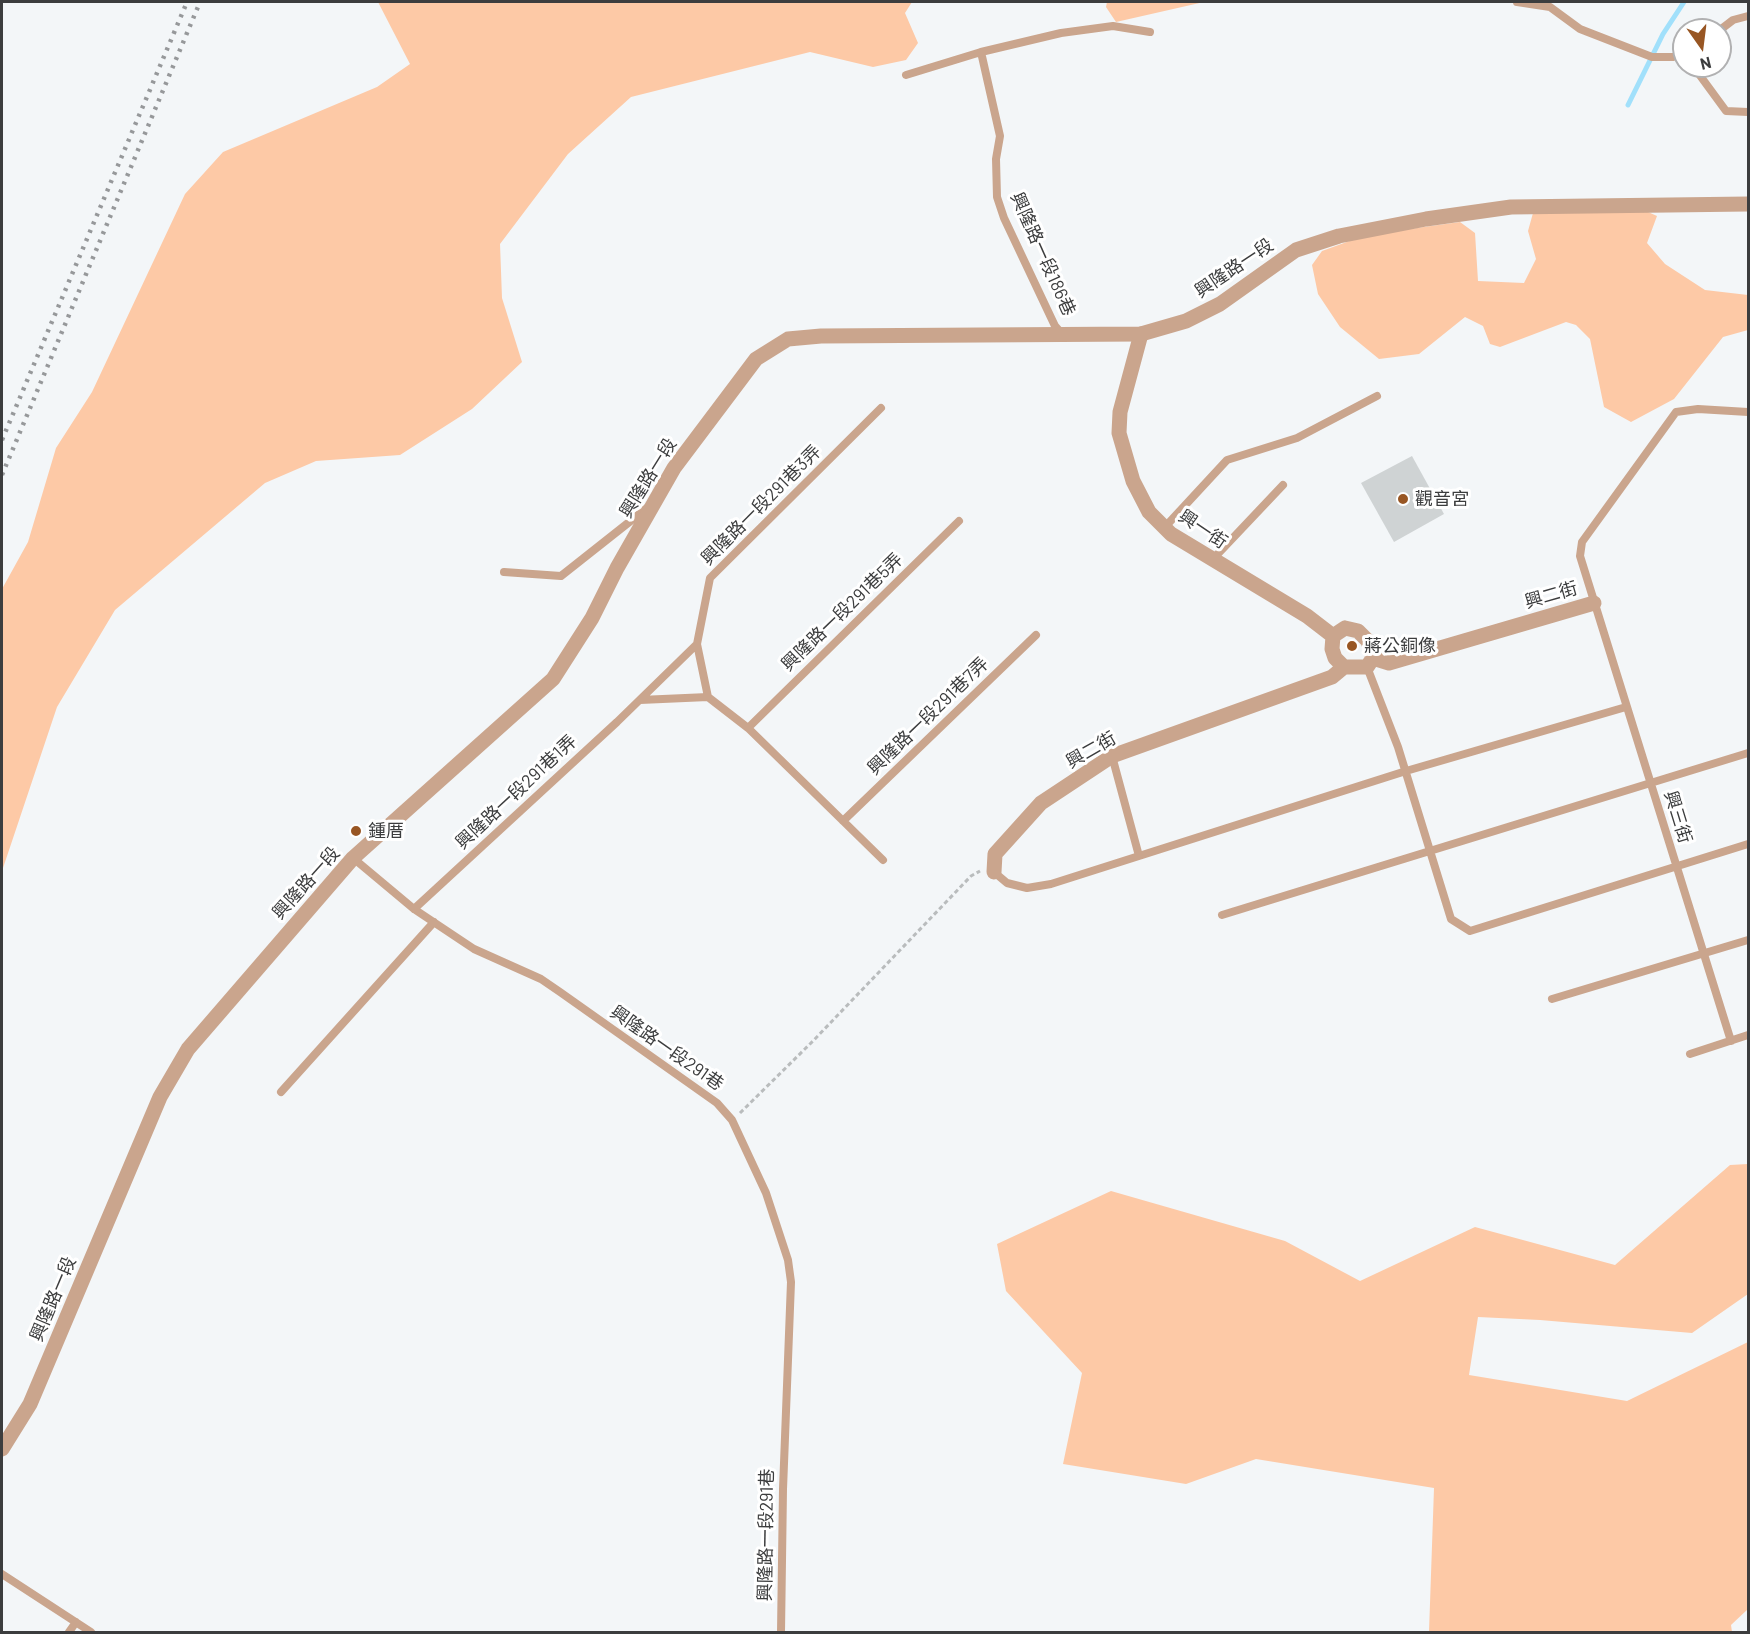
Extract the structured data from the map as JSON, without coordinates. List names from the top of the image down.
{
  "streets": {
    "street": ["興隆路一段", "興一街", "興二街"],
    "lane": [
      "興隆路一段186巷",
      "興隆路一段291巷3弄",
      "興隆路一段291巷5弄",
      "興隆路一段291巷7弄",
      "興隆路一段291巷1弄",
      "興三街",
      "興隆路一段291巷"
    ]
  },
  "crossings": [
    ["興隆路一段186巷", "興隆路一段"],
    ["興隆路一段", "興一街"],
    ["興隆路一段", "興隆路一段291巷"],
    ["興隆路一段291巷3弄", "興隆路一段291巷1弄"],
    ["興一街", "興二街"],
    ["興二街", "興三街"],
    ["興隆路一段291巷1弄", "興隆路一段291巷"]
  ],
  "places": ["觀音宮", "蔣公銅像", "鍾厝"],
  "north": "bottom"
}
